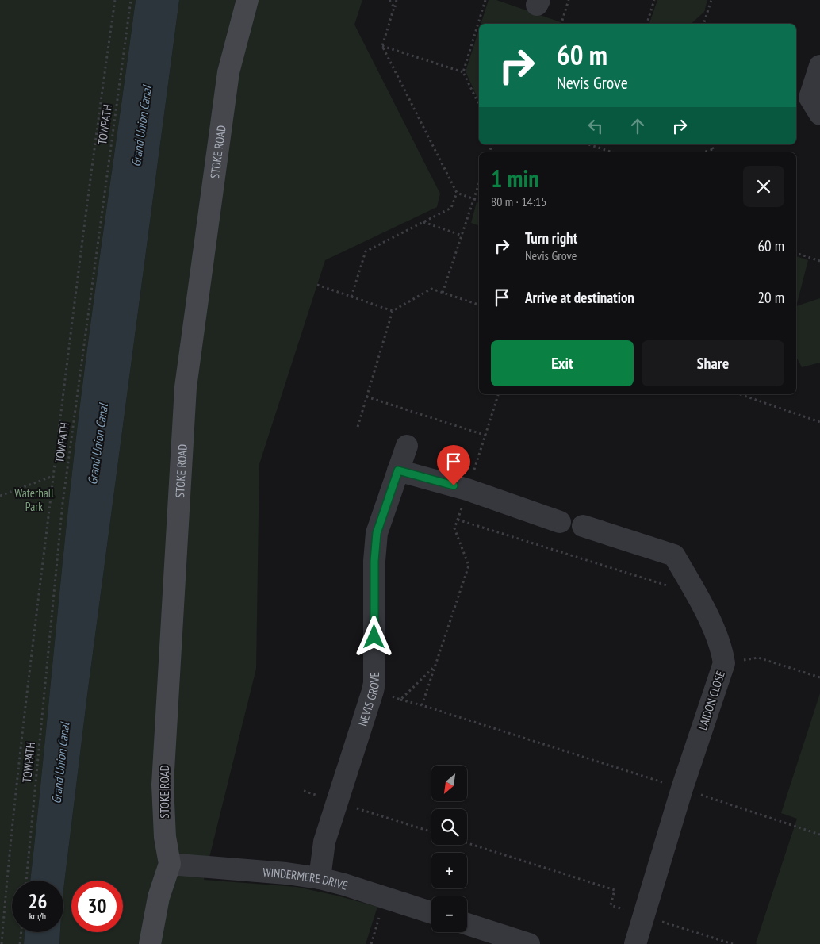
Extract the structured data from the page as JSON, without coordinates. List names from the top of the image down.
{
  "streets": {
    "street": [
      "STOKE ROAD",
      "NEVIS GROVE",
      "LAIDON CLOSE",
      "WINDERMERE DRIVE"
    ],
    "path": ["TOWPATH"]
  },
  "crossings": [
    ["STOKE ROAD", "WINDERMERE DRIVE"],
    ["NEVIS GROVE", "WINDERMERE DRIVE"]
  ],
  "water": ["Grand Union Canal"],
  "parks": ["Waterhall Park"],
  "north": "bottom left",
  "page": {
    "turn": ["60 m", "Nevis Grove"],
    "heading": ["1 min", "80 m · 14:15"],
    "list": [
      {
        "name": "Turn right",
        "note": "Nevis Grove",
        "value": "60 m"
      },
      {
        "name": "Arrive at destination",
        "value": "20 m"
      }
    ],
    "buttons": ["Exit", "Share"],
    "map_buttons": ["+", "−"],
    "speed": "26 km/h",
    "limit": "30"
  }
}
